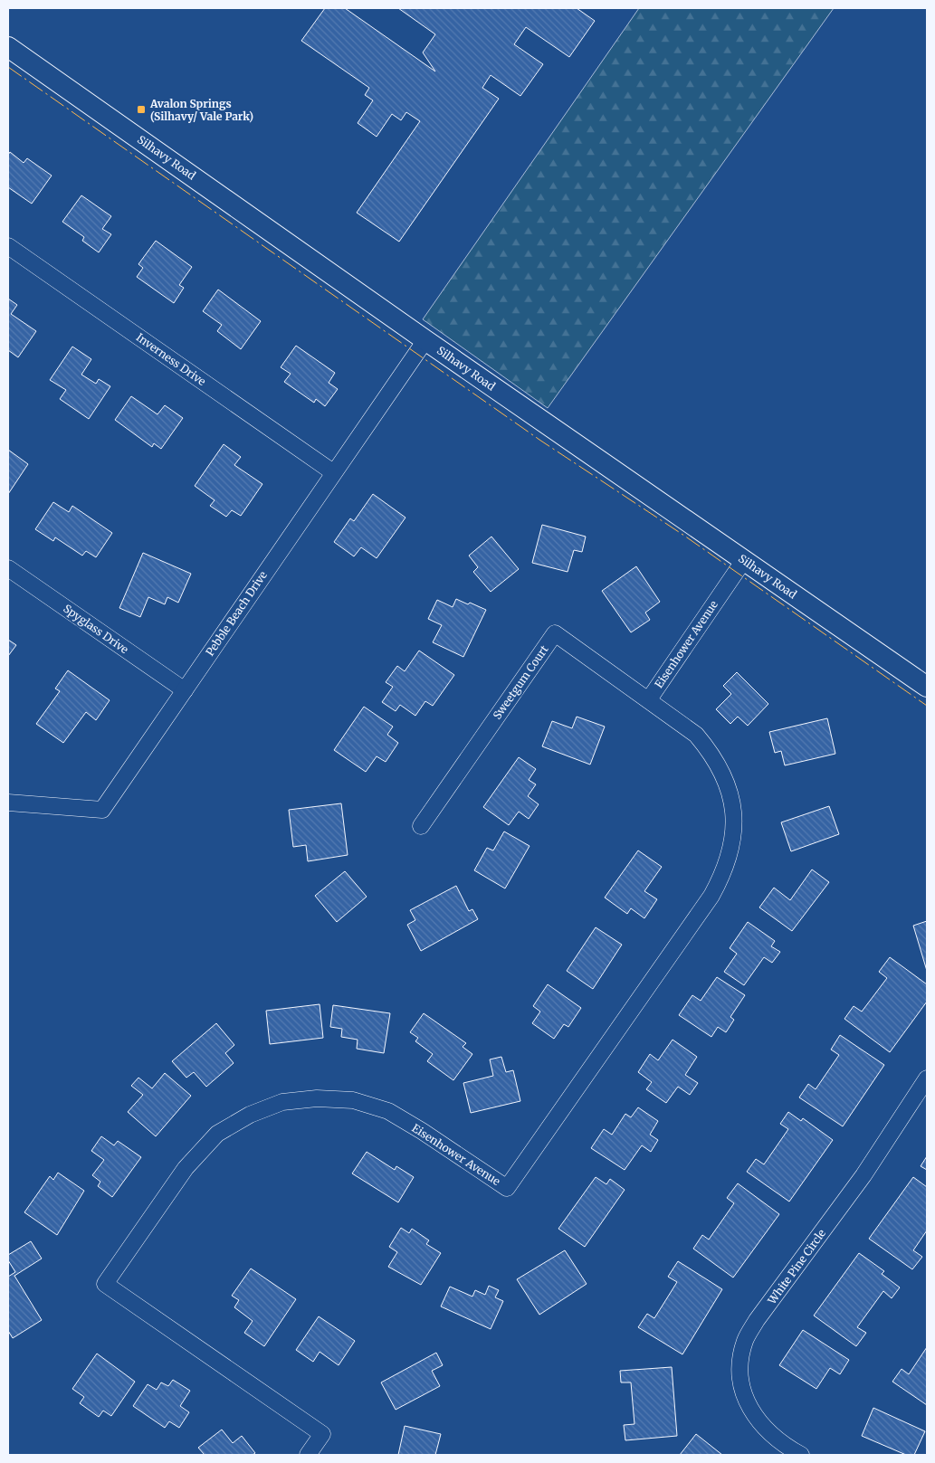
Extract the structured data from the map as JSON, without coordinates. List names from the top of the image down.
{
  "streets": {
    "street": [
      "Silhavy Road",
      "Inverness Drive",
      "Pebble Beach Drive",
      "Spyglass Drive",
      "Eisenhower Avenue",
      "Sweetgum Court",
      "White Pine Circle"
    ]
  },
  "crossings": [
    ["Silhavy Road", "Pebble Beach Drive"],
    ["Silhavy Road", "Eisenhower Avenue"],
    ["Inverness Drive", "Pebble Beach Drive"],
    ["Pebble Beach Drive", "Spyglass Drive"],
    ["Eisenhower Avenue", "Sweetgum Court"]
  ],
  "places": {
    "transit": ["Avalon Springs (Silhavy/ Vale Park)"]
  }
}
